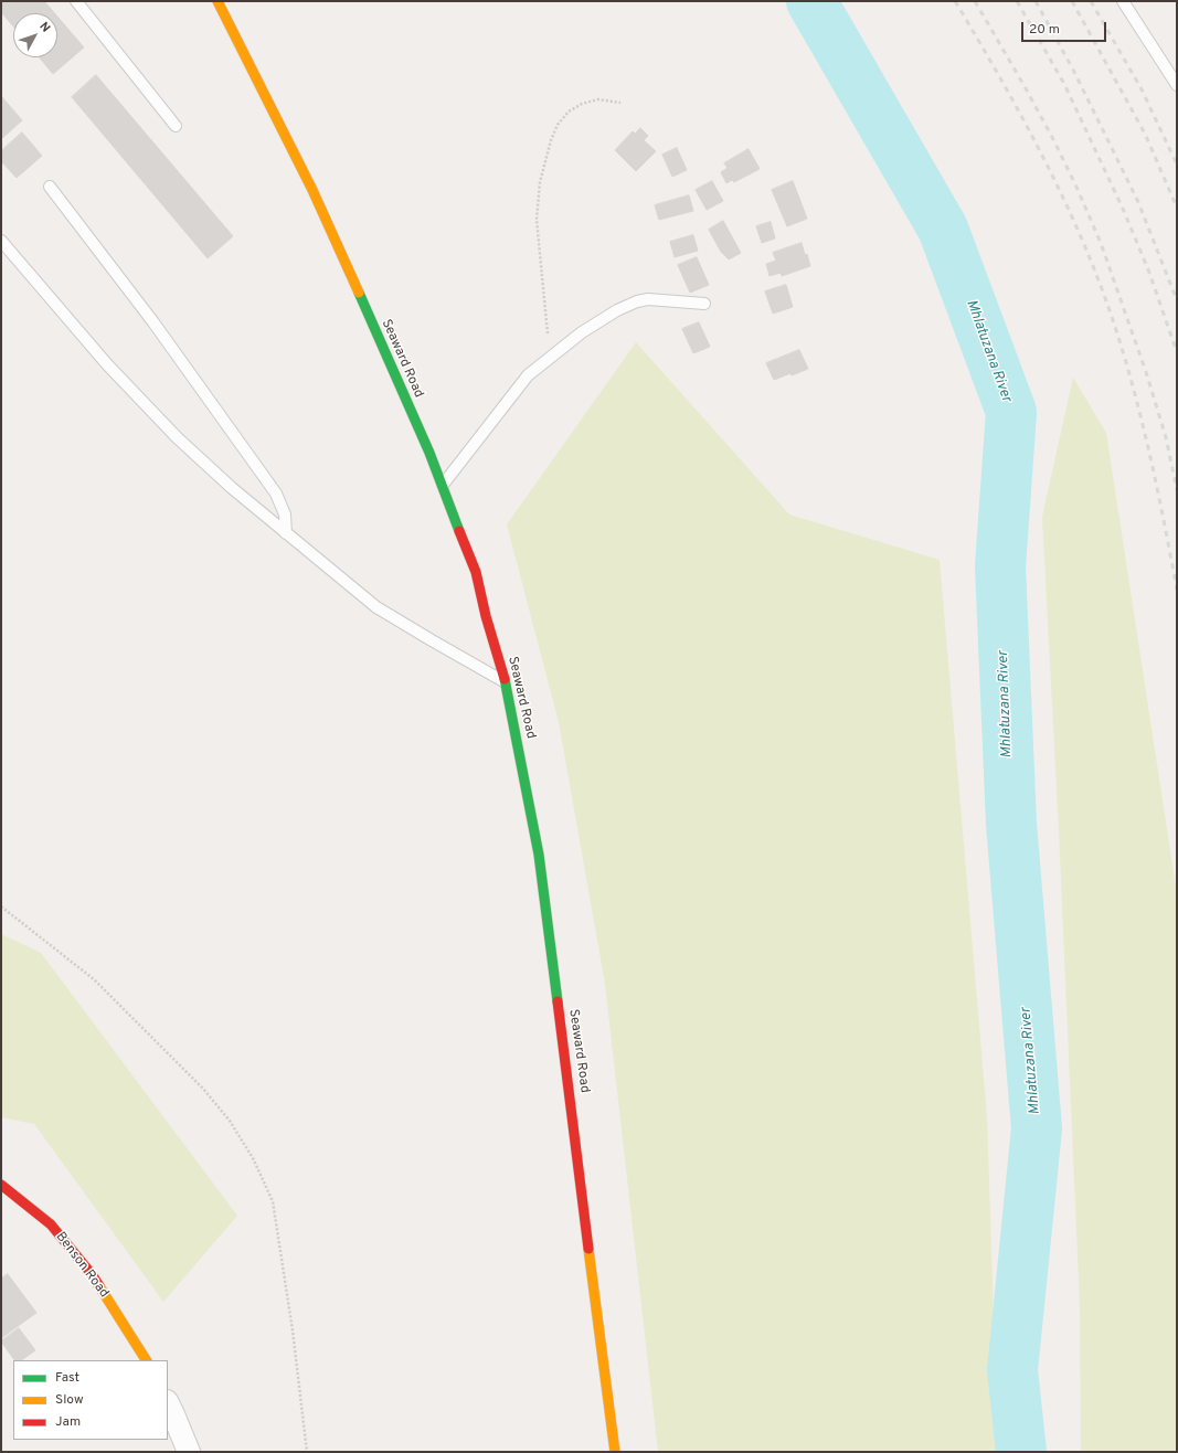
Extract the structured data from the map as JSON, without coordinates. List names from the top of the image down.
{
  "streets": {
    "street": ["Seaward Road", "Benson Road"]
  },
  "water": ["Mhlatuzana River"],
  "legend": ["Fast", "Slow", "Jam"],
  "scale_bar": "20 m",
  "north": "top right"
}
